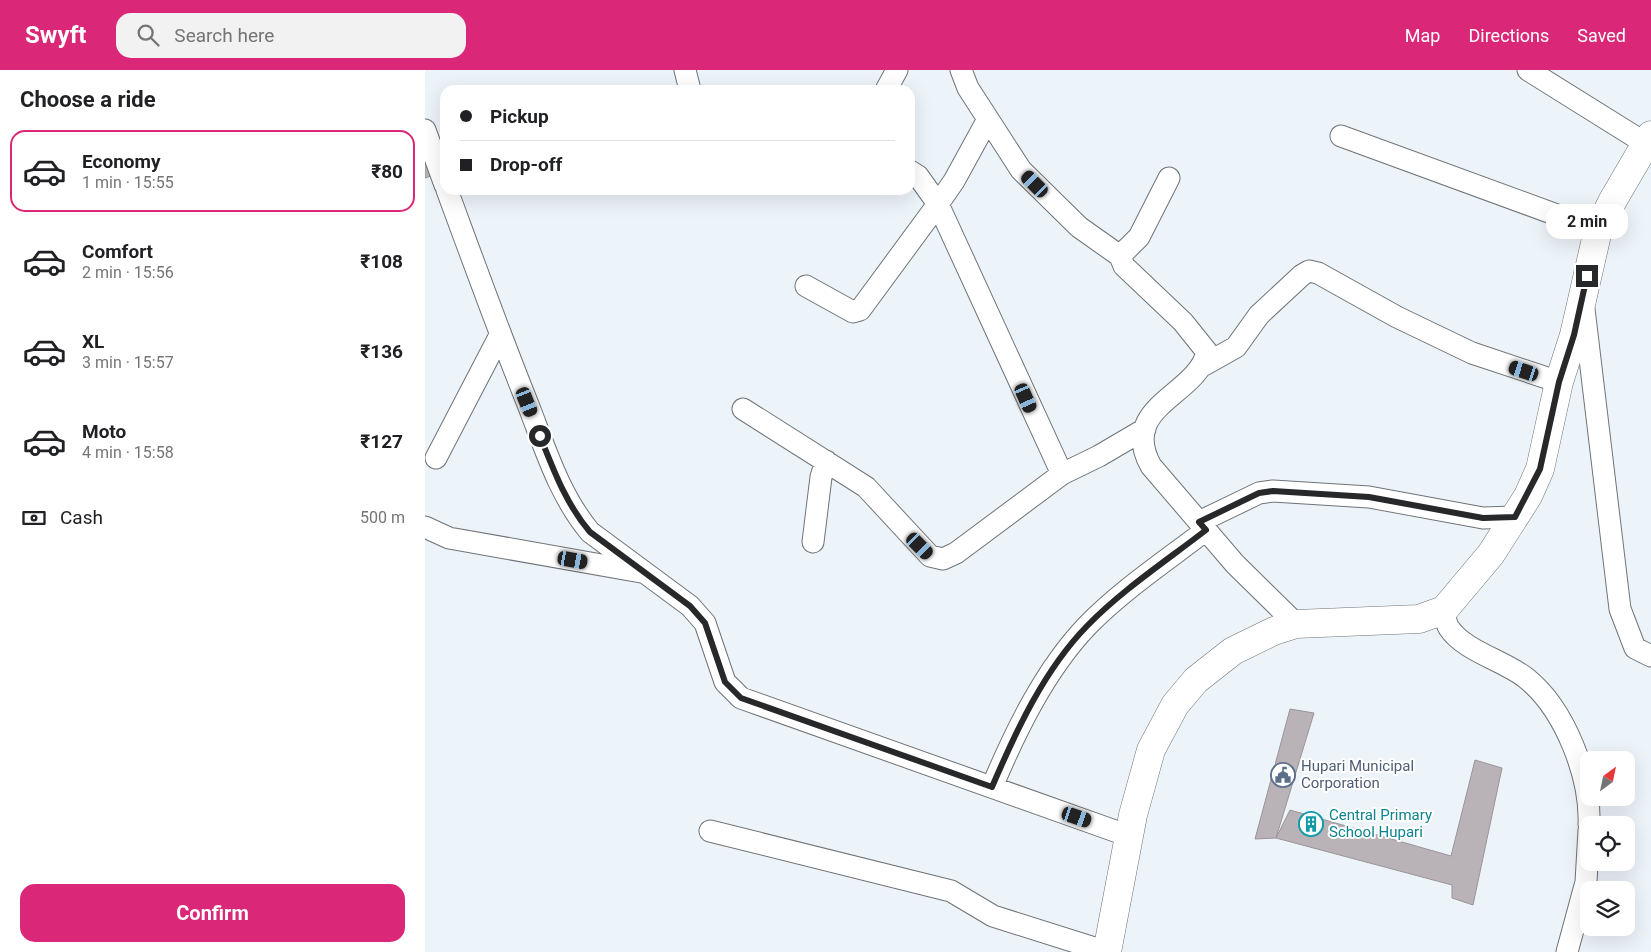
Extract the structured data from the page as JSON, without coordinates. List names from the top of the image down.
{
  "places": {
    "public building": ["Hupari Municipal Corporation"],
    "building": ["Central Primary School Hupari"]
  },
  "north": "top right",
  "page": {
    "header": "Swyft",
    "search": "Search here",
    "nav": ["Map", "Directions", "Saved"],
    "heading": "Choose a ride",
    "banner": ["Pickup", "Drop-off"],
    "list": [
      {
        "name": "Economy",
        "note": "1 min · 15:55",
        "value": "₹80"
      },
      {
        "name": "Comfort",
        "note": "2 min · 15:56",
        "value": "₹108"
      },
      {
        "name": "XL",
        "note": "3 min · 15:57",
        "value": "₹136"
      },
      {
        "name": "Moto",
        "note": "4 min · 15:58",
        "value": "₹127"
      }
    ],
    "bubble": "2 min",
    "pay": ["Cash", "500 m"],
    "buttons": "Confirm"
  }
}
